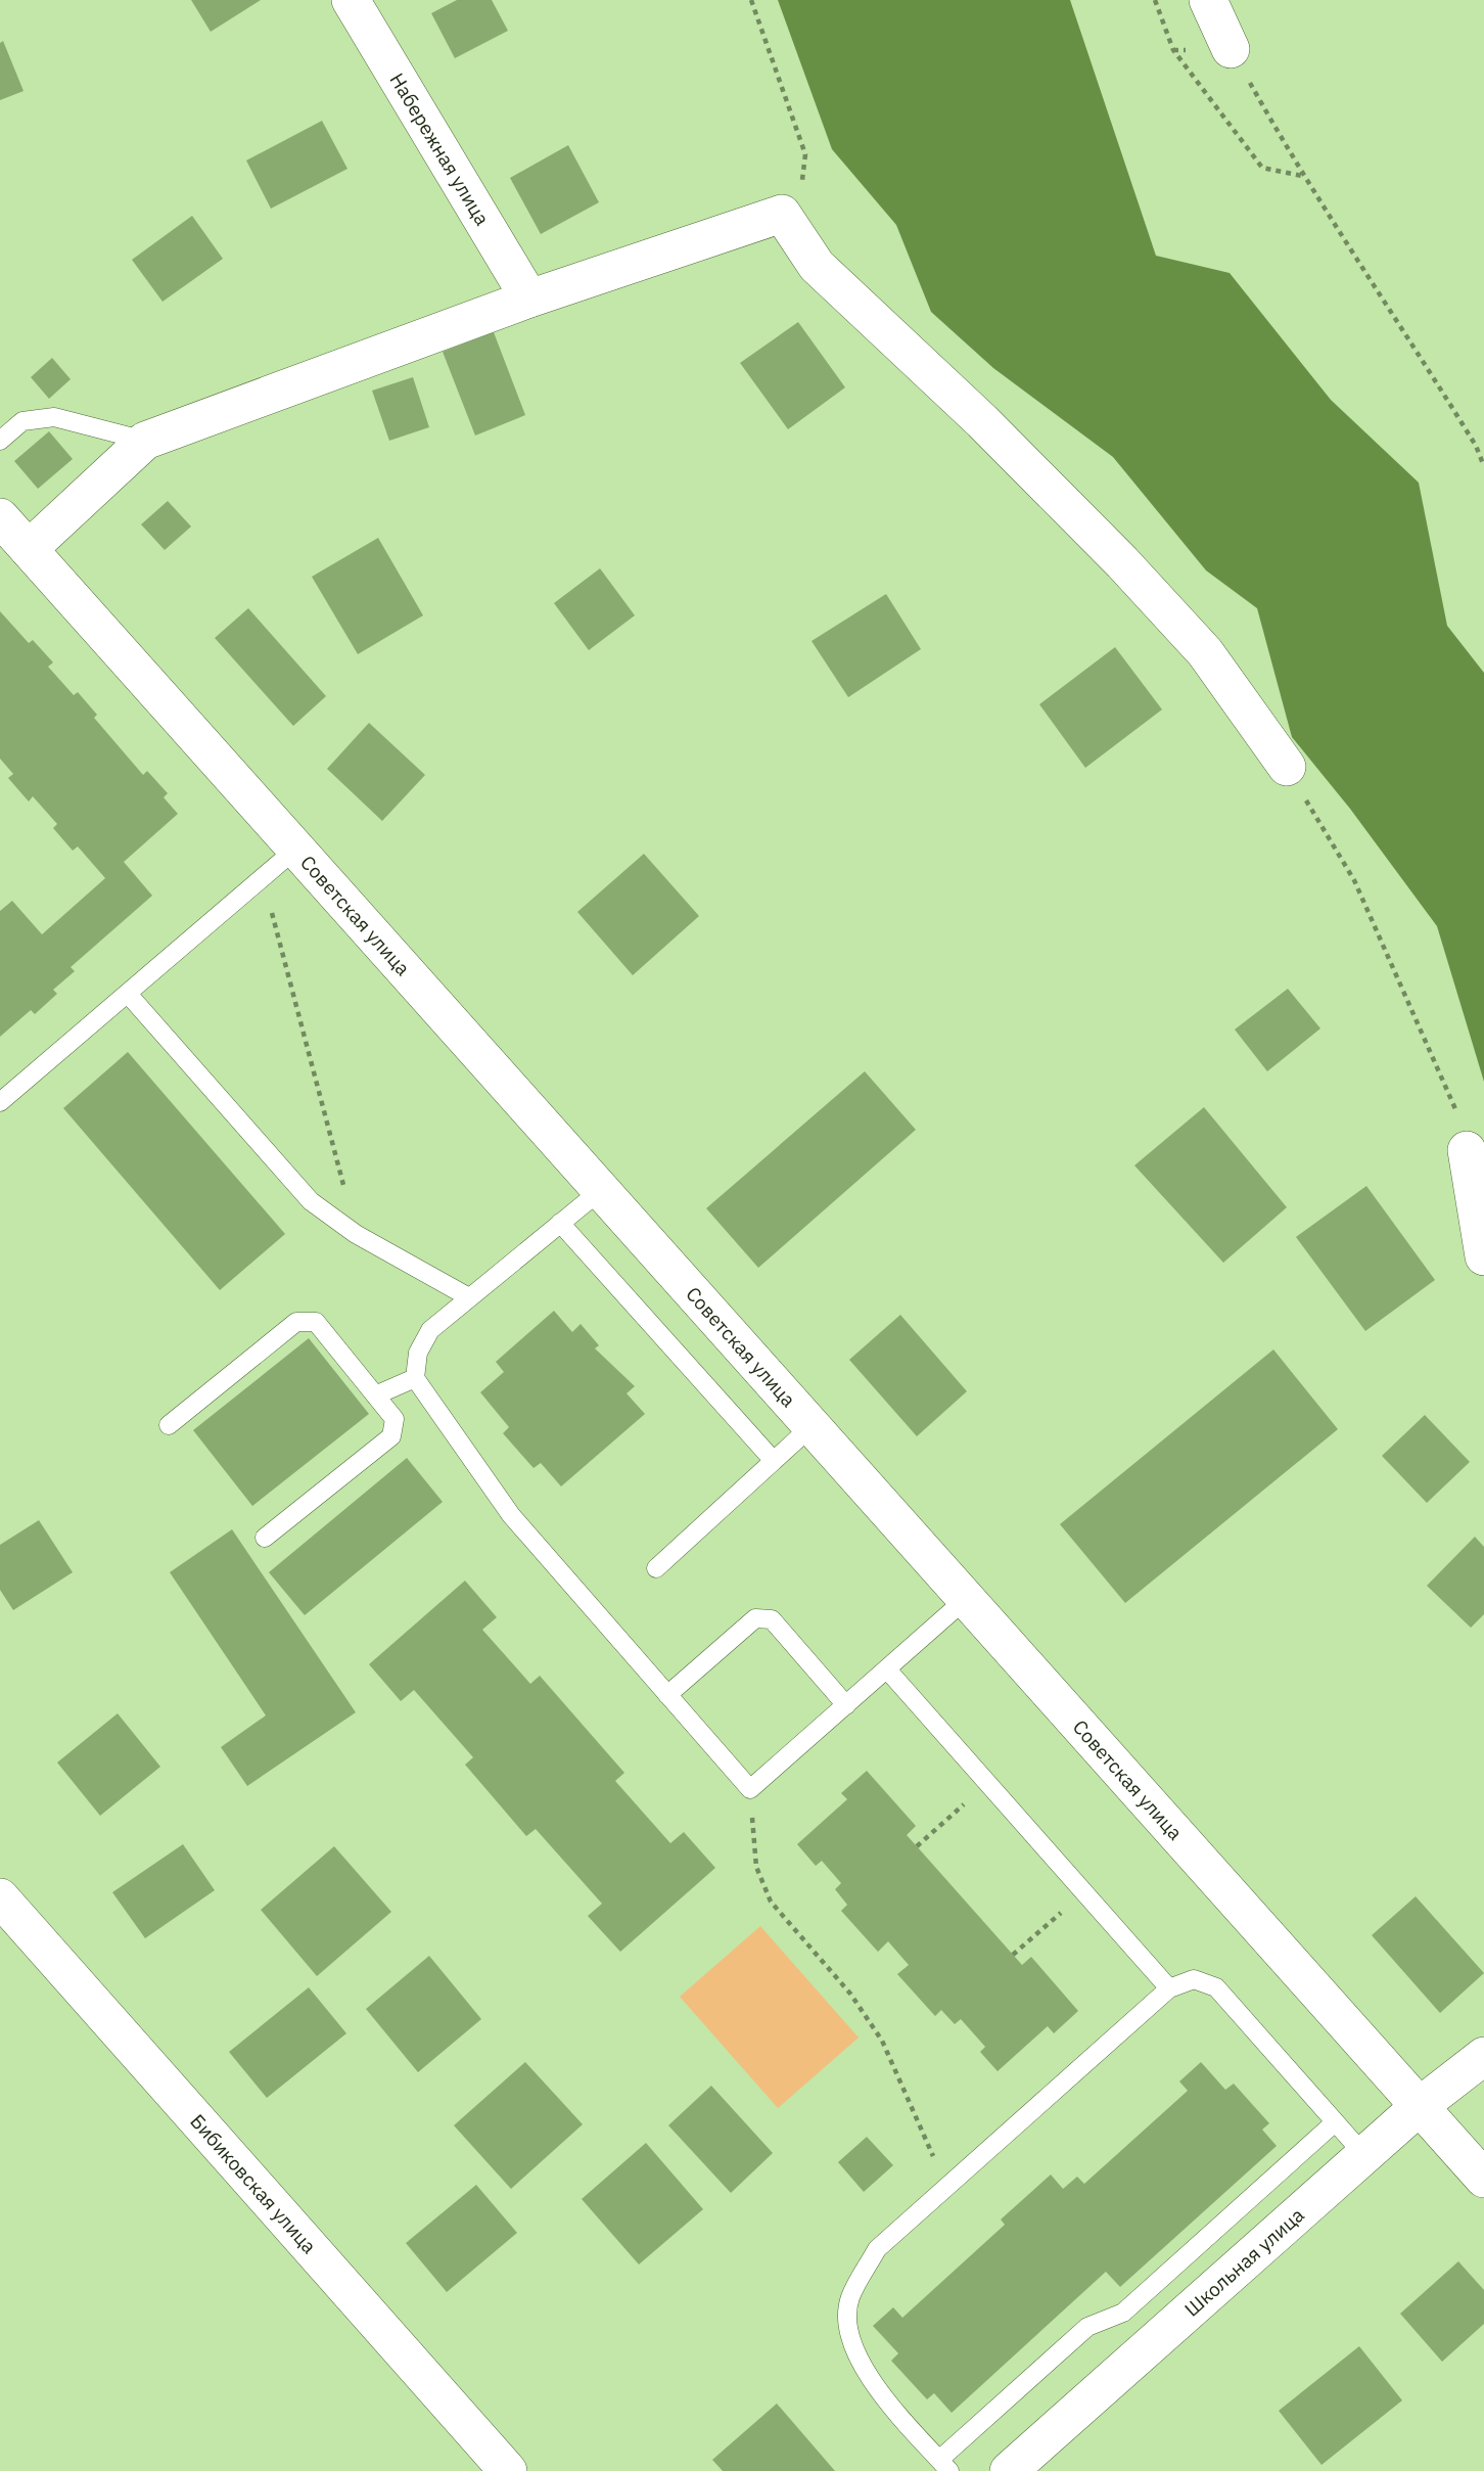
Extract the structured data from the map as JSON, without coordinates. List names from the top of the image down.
{
  "streets": {
    "street": [
      "Набережная улица",
      "Советская улица",
      "Бибиковская улица",
      "Школьная улица"
    ]
  },
  "crossings": [
    ["Советская улица", "Школьная улица"]
  ]
}
